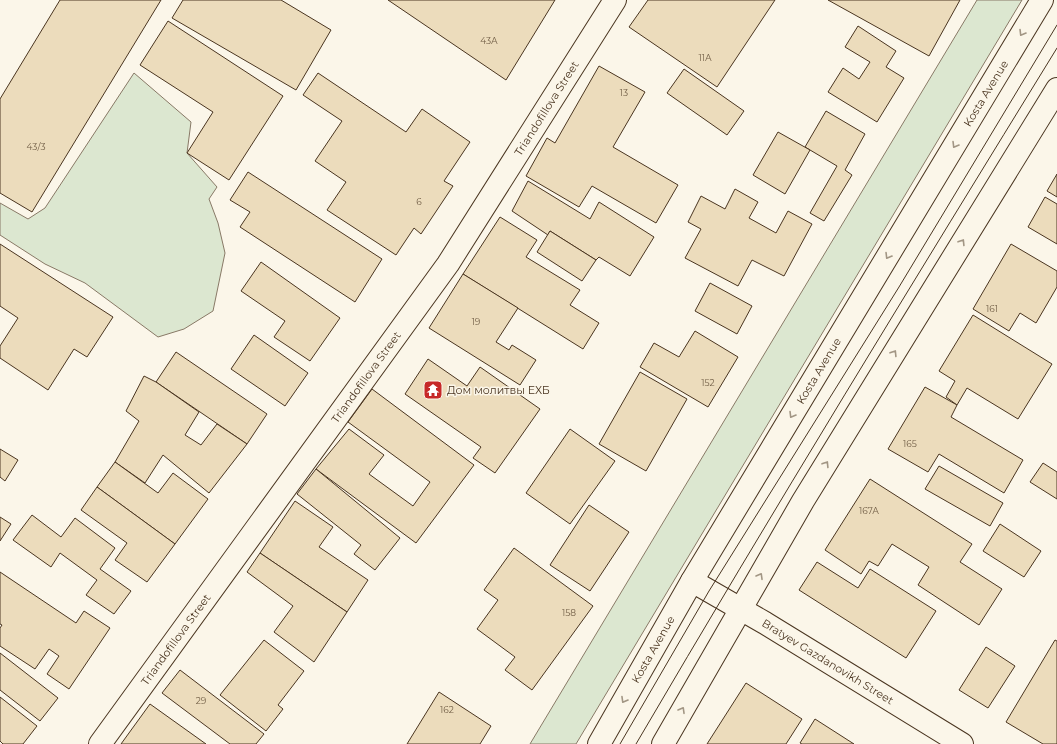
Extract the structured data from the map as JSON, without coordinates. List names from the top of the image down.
{
  "streets": {
    "main road": ["Kosta Avenue", "Triandofillova Street", "Bratyev Gazdanovikh Street"]
  },
  "crossings": [
    ["Kosta Avenue", "Bratyev Gazdanovikh Street"]
  ],
  "places": {
    "temple": ["Дом молитвы ЕХБ"]
  },
  "house_numbers": [
    "43А",
    "11А",
    "13",
    "43/3",
    "6",
    "161",
    "19",
    "152",
    "165",
    "167А",
    "158",
    "29",
    "162"
  ]
}
